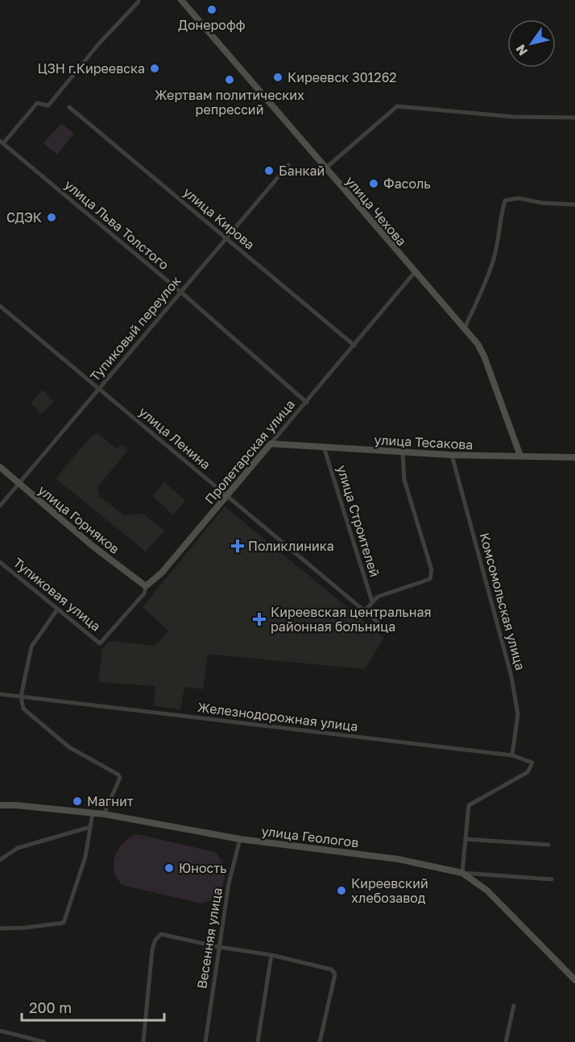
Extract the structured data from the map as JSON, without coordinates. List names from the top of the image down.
{
  "streets": {
    "main road": [
      "улица Чехова",
      "улица Тесакова",
      "Пролетарская улица",
      "улица Горняков",
      "улица Геологов"
    ],
    "street": [
      "улица Кирова",
      "улица Льва Толстого",
      "Тупиковый переулок",
      "улица Ленина",
      "улица Строителей",
      "Тупиковая улица",
      "Комсомольская улица",
      "Железнодорожная улица",
      "Весенняя улица"
    ]
  },
  "crossings": [
    ["улица Чехова", "улица Тесакова"],
    ["улица Чехова", "Пролетарская улица"],
    ["улица Кирова", "Тупиковый переулок"],
    ["улица Кирова", "Пролетарская улица"],
    ["улица Льва Толстого", "Тупиковый переулок"],
    ["улица Льва Толстого", "Пролетарская улица"],
    ["Тупиковый переулок", "улица Ленина"],
    ["Тупиковый переулок", "улица Горняков"],
    ["улица Ленина", "Пролетарская улица"],
    ["улица Ленина", "улица Строителей"],
    ["улица Тесакова", "Пролетарская улица"],
    ["улица Тесакова", "улица Строителей"],
    ["улица Тесакова", "Комсомольская улица"],
    ["Пролетарская улица", "улица Горняков"],
    ["Пролетарская улица", "Тупиковая улица"],
    ["Комсомольская улица", "Железнодорожная улица"],
    ["улица Геологов", "Весенняя улица"]
  ],
  "places": {
    "other": [
      "Донерофф",
      "ЦЗН г.Киреевска",
      "Киреевск 301262",
      "Жертвам политических репрессий",
      "Банкай",
      "Фасоль",
      "СДЭК",
      "Магнит",
      "Юность",
      "Киреевский хлебозавод"
    ],
    "health": ["Поликлиника", "Киреевская центральная районная больница"]
  },
  "scale_bar": "200 m",
  "north": "bottom left"
}
